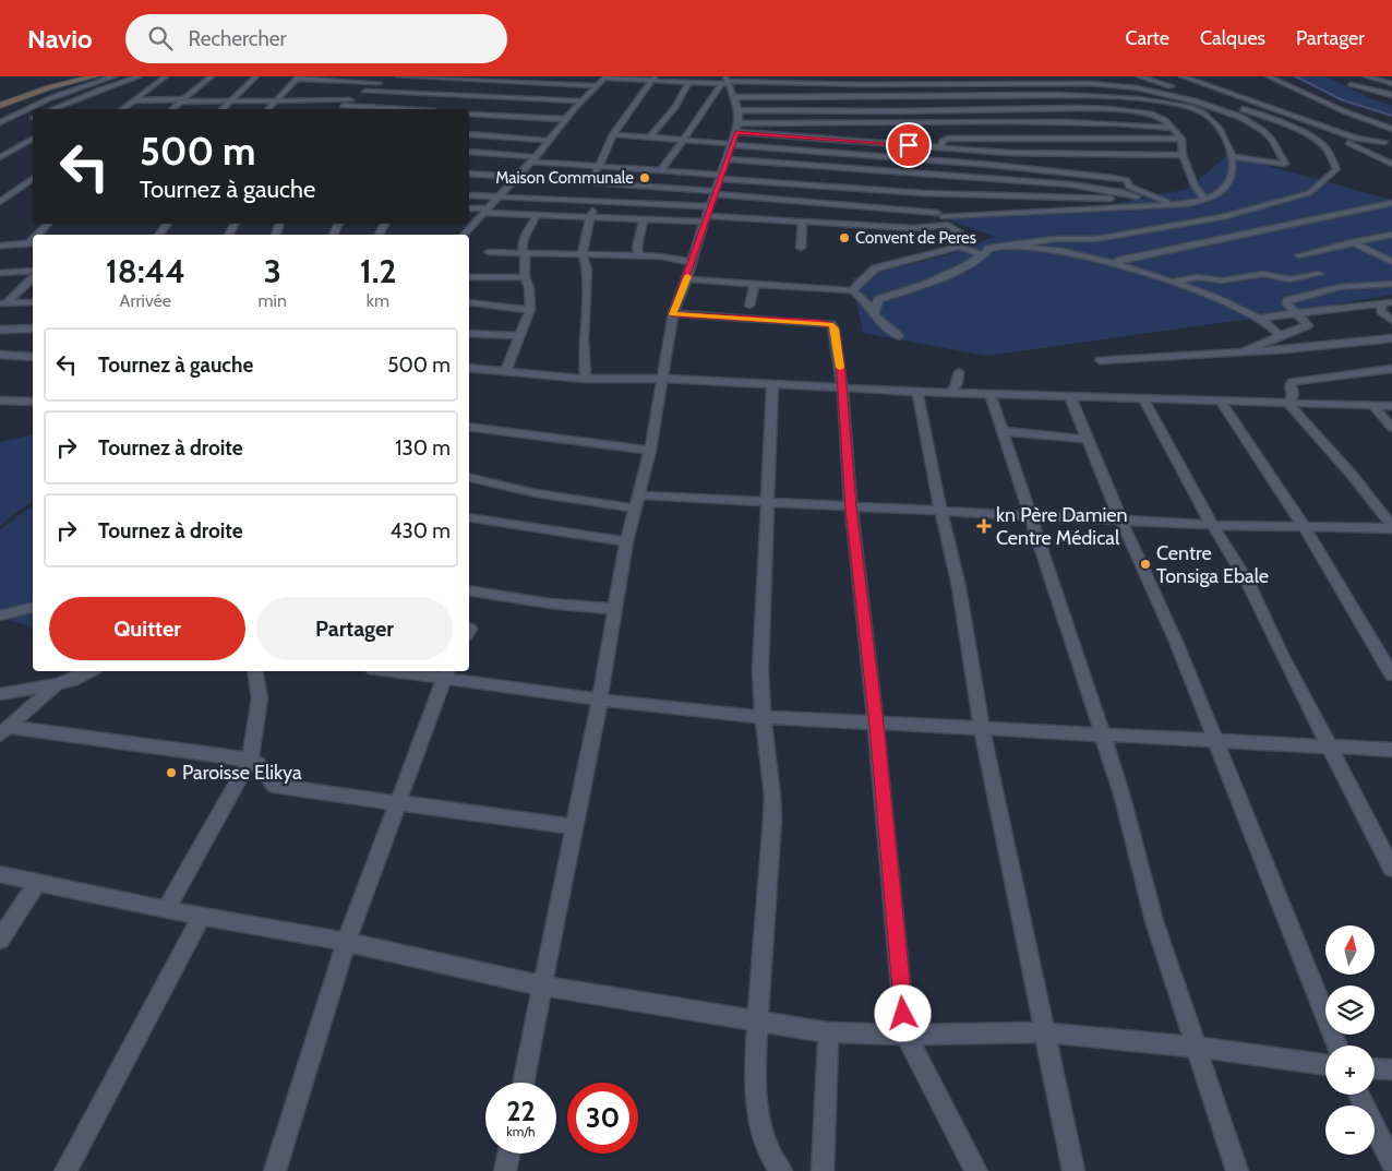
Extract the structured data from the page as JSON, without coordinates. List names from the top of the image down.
{
  "places": {
    "other": [
      "Maison Communale",
      "Convent de Peres",
      "Centre Tonsiga Ebale",
      "Paroisse Elikya"
    ],
    "health": ["kn Père Damien Centre Médical"]
  },
  "north": "top",
  "page": {
    "header": "Navio",
    "search": "Rechercher",
    "nav": ["Carte", "Calques", "Partager"],
    "turn": ["500 m", "Tournez à gauche"],
    "eta": [
      "18:44",
      "Arrivée",
      "3",
      "min",
      "1.2",
      "km"
    ],
    "list": [
      {
        "name": "Tournez à gauche",
        "value": "500 m"
      },
      {
        "name": "Tournez à droite",
        "value": "130 m"
      },
      {
        "name": "Tournez à droite",
        "value": "430 m"
      }
    ],
    "buttons": ["Quitter", "Partager"],
    "map_buttons": ["+", "−"],
    "speed": "22 km/h",
    "limit": "30"
  }
}
